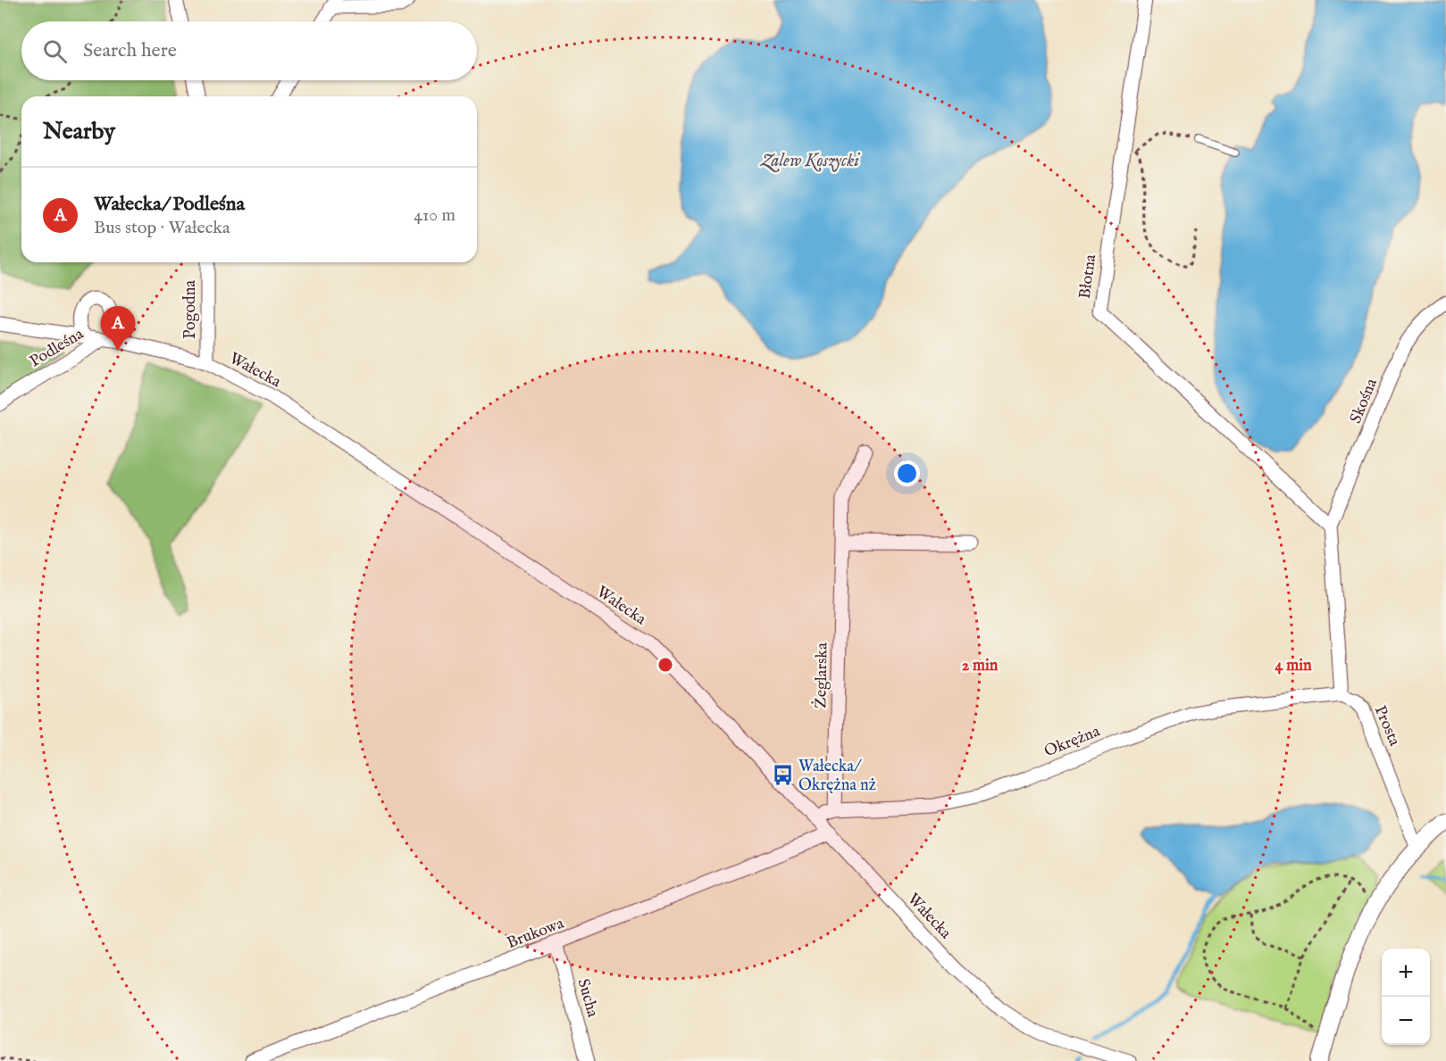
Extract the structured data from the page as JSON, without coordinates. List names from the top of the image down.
{
  "streets": {
    "street": [
      "Błotna",
      "Pogodna",
      "Podleśna",
      "Wałecka",
      "Skośna",
      "Żeglarska",
      "Prosta",
      "Okrężna",
      "Brukowa",
      "Sucha"
    ]
  },
  "crossings": [
    ["Błotna", "Skośna"],
    ["Pogodna", "Wałecka"],
    ["Podleśna", "Wałecka"],
    ["Wałecka", "Okrężna"],
    ["Wałecka", "Brukowa"],
    ["Żeglarska", "Okrężna"],
    ["Prosta", "Okrężna"],
    ["Brukowa", "Sucha"]
  ],
  "water": ["Zalew Koszycki"],
  "places": {
    "bus stop": ["Wałecka/ Okrężna nż"]
  },
  "page": {
    "search": "Search here",
    "heading": "Nearby",
    "list": [
      {
        "mark": "A",
        "name": "Wałecka/ Podleśna",
        "note": "Bus stop · Wałecka",
        "value": "410 m"
      }
    ],
    "pins": "A",
    "map_buttons": ["+", "−"]
  },
  "rings": ["2 min", "4 min"]
}
